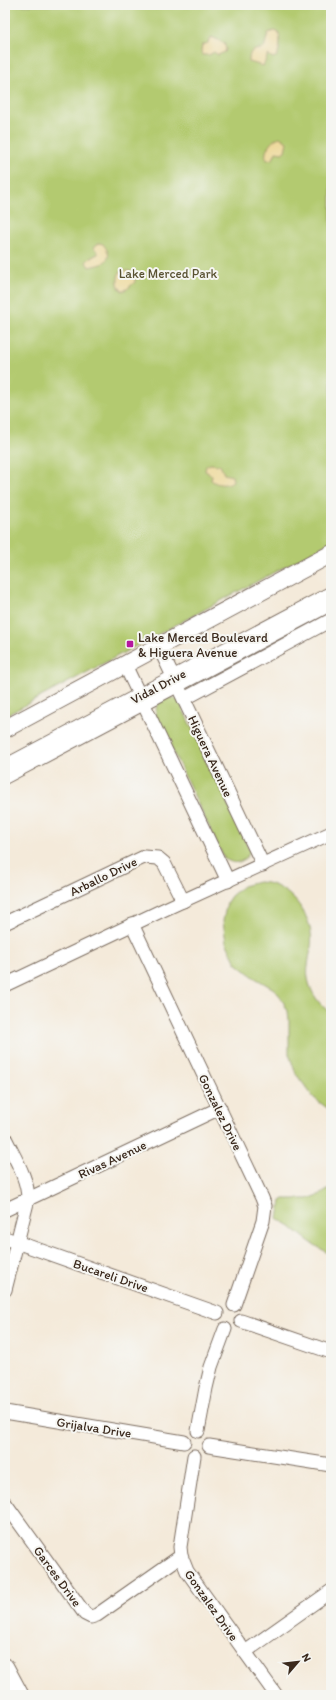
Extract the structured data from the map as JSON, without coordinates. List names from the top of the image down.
{
  "streets": {
    "street": [
      "Vidal Drive",
      "Higuera Avenue",
      "Arballo Drive",
      "Gonzalez Drive",
      "Rivas Avenue",
      "Bucareli Drive",
      "Grijalva Drive",
      "Garces Drive"
    ]
  },
  "crossings": [
    ["Vidal Drive", "Higuera Avenue"],
    ["Gonzalez Drive", "Rivas Avenue"],
    ["Gonzalez Drive", "Bucareli Drive"],
    ["Gonzalez Drive", "Grijalva Drive"],
    ["Gonzalez Drive", "Garces Drive"]
  ],
  "parks": ["Lake Merced Park"],
  "places": {
    "transit": ["Lake Merced Boulevard & Higuera Avenue"]
  },
  "north": "top right"
}
